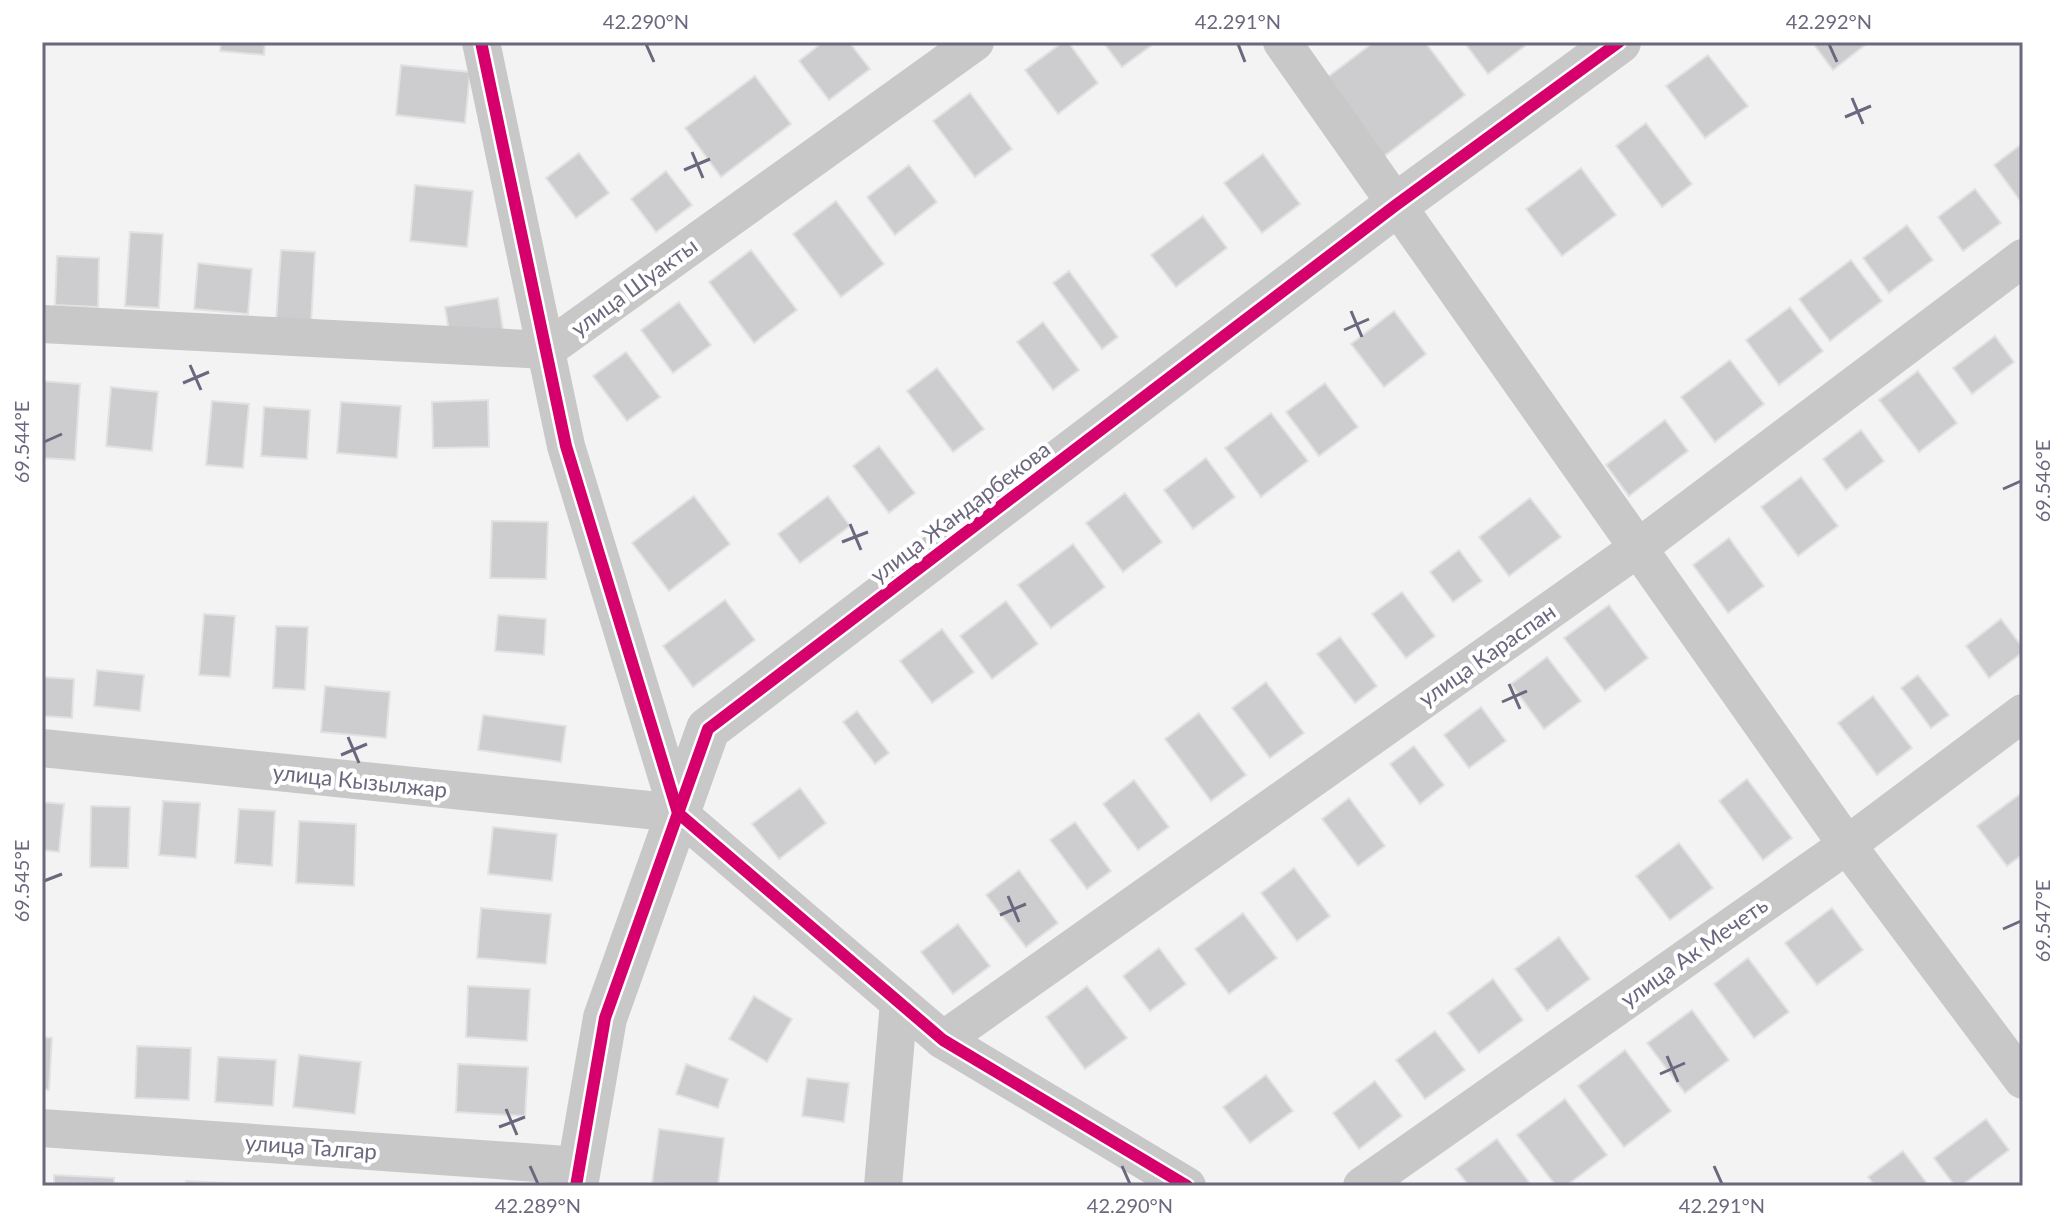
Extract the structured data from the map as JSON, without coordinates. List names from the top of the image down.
{
  "streets": {
    "street": [
      "улица Шуакты",
      "улица Жандарбекова",
      "улица Караспан",
      "улица Кызылжар",
      "улица Ак Мечеть",
      "улица Талгар"
    ]
  },
  "crossings": [
    ["улица Жандарбекова", "улица Кызылжар"],
    ["улица Жандарбекова", "улица Талгар"]
  ],
  "coordinates": [
    "42.290°N",
    "42.291°N",
    "42.292°N",
    "69.544°E",
    "69.546°E",
    "69.545°E",
    "69.547°E",
    "42.289°N"
  ]
}
